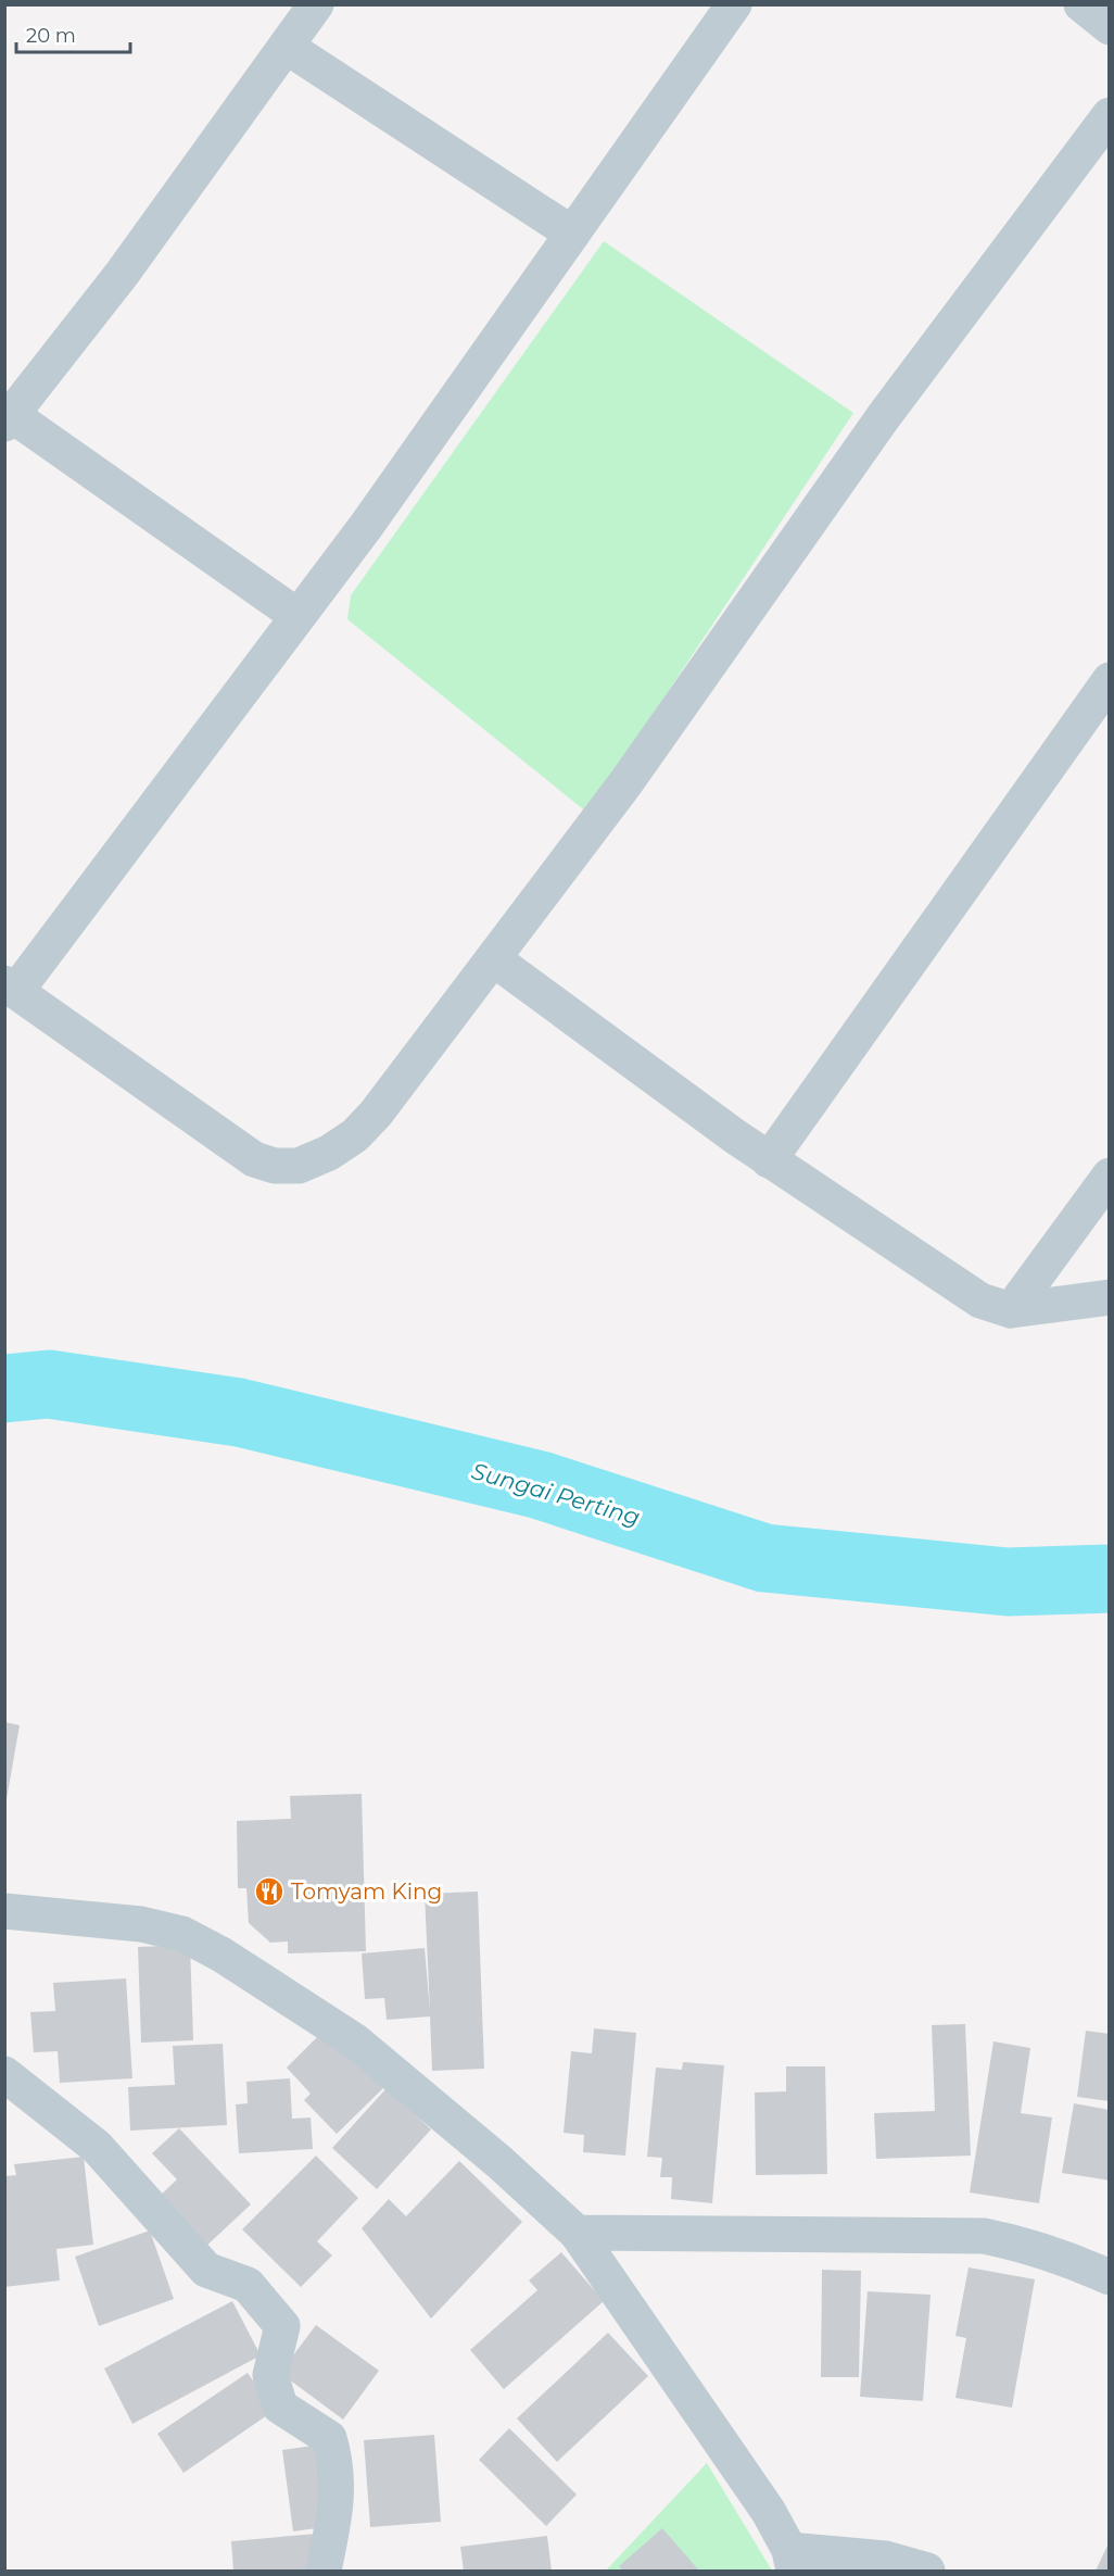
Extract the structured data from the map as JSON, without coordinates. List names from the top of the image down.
{
  "water": ["Sungai Perting"],
  "places": {
    "restaurant": ["Tomyam King"]
  },
  "scale_bar": "20 m"
}
